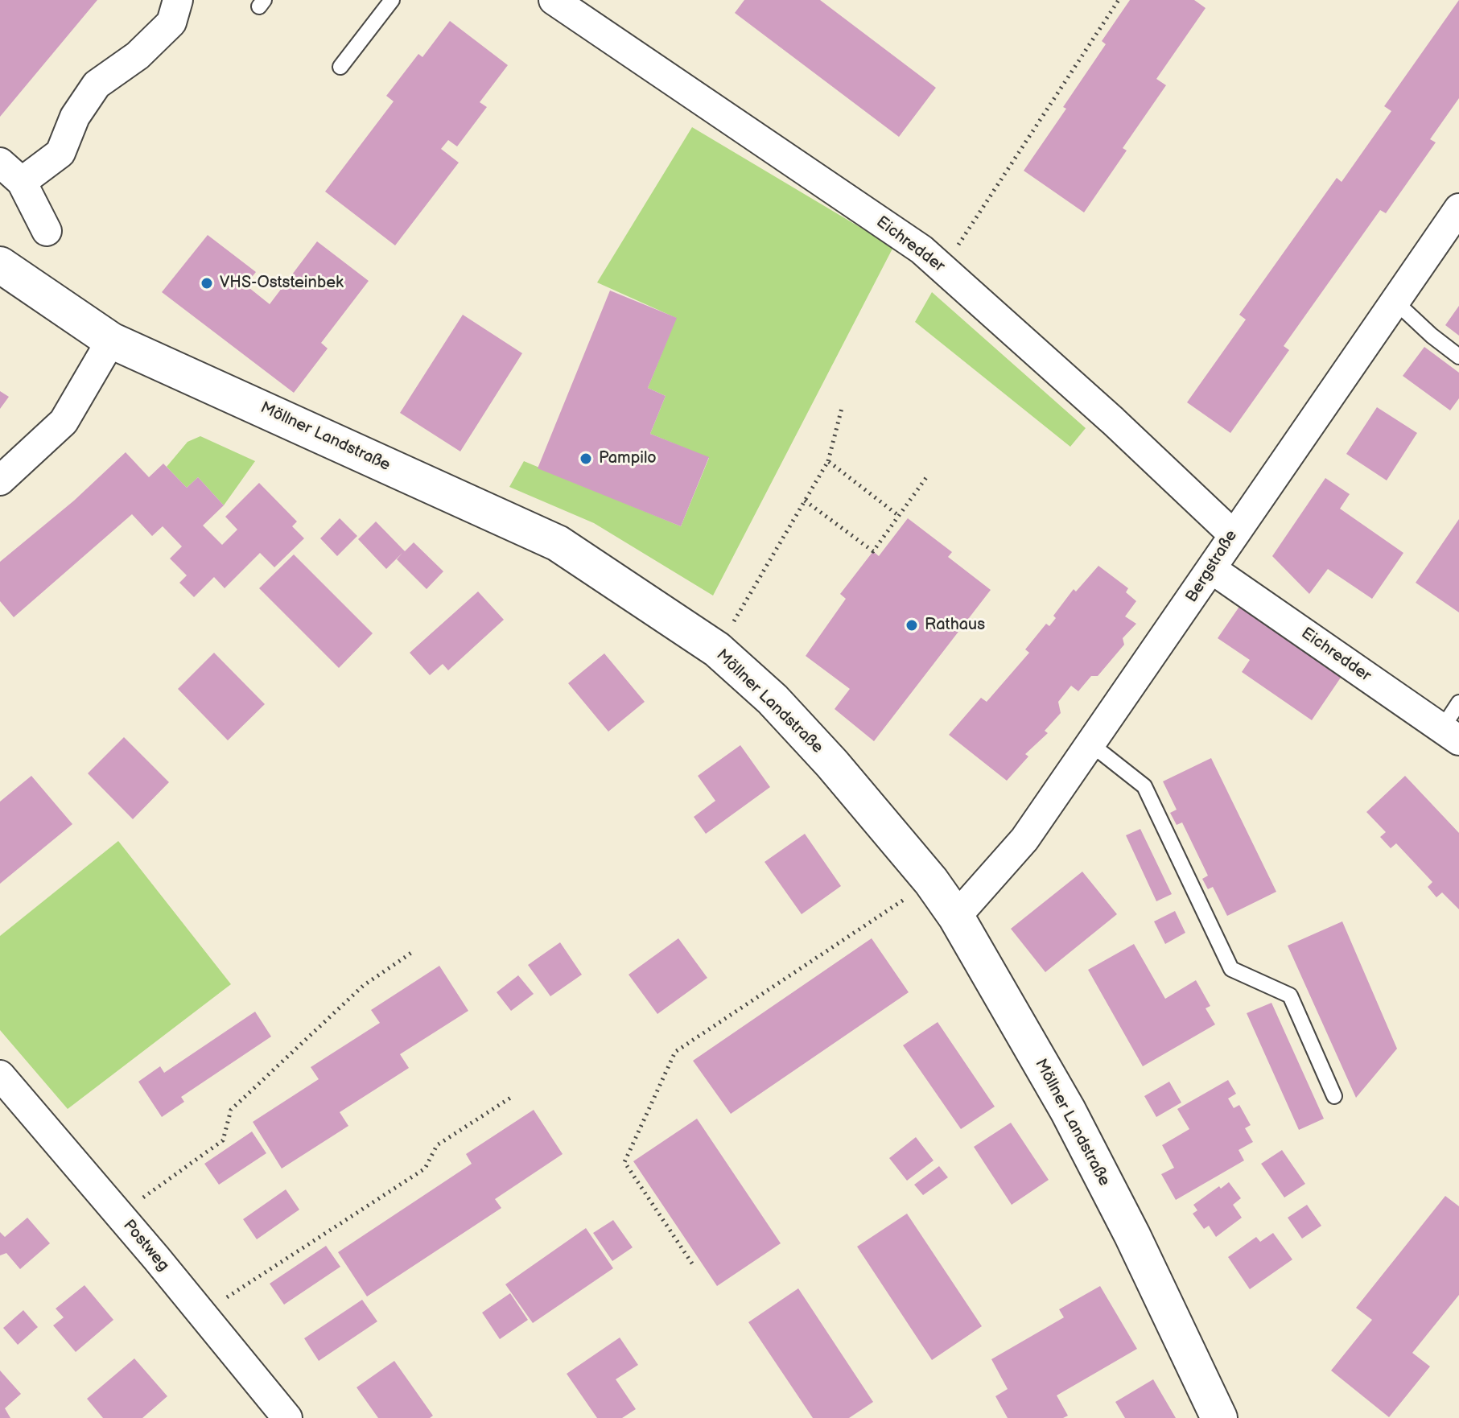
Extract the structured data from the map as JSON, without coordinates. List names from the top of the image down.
{
  "streets": {
    "main road": ["Möllner Landstraße"],
    "street": ["Eichredder", "Bergstraße", "Postweg"]
  },
  "crossings": [
    ["Eichredder", "Bergstraße"],
    ["Möllner Landstraße", "Bergstraße"]
  ],
  "places": ["VHS-Oststeinbek", "Pampilo", "Rathaus"]
}
